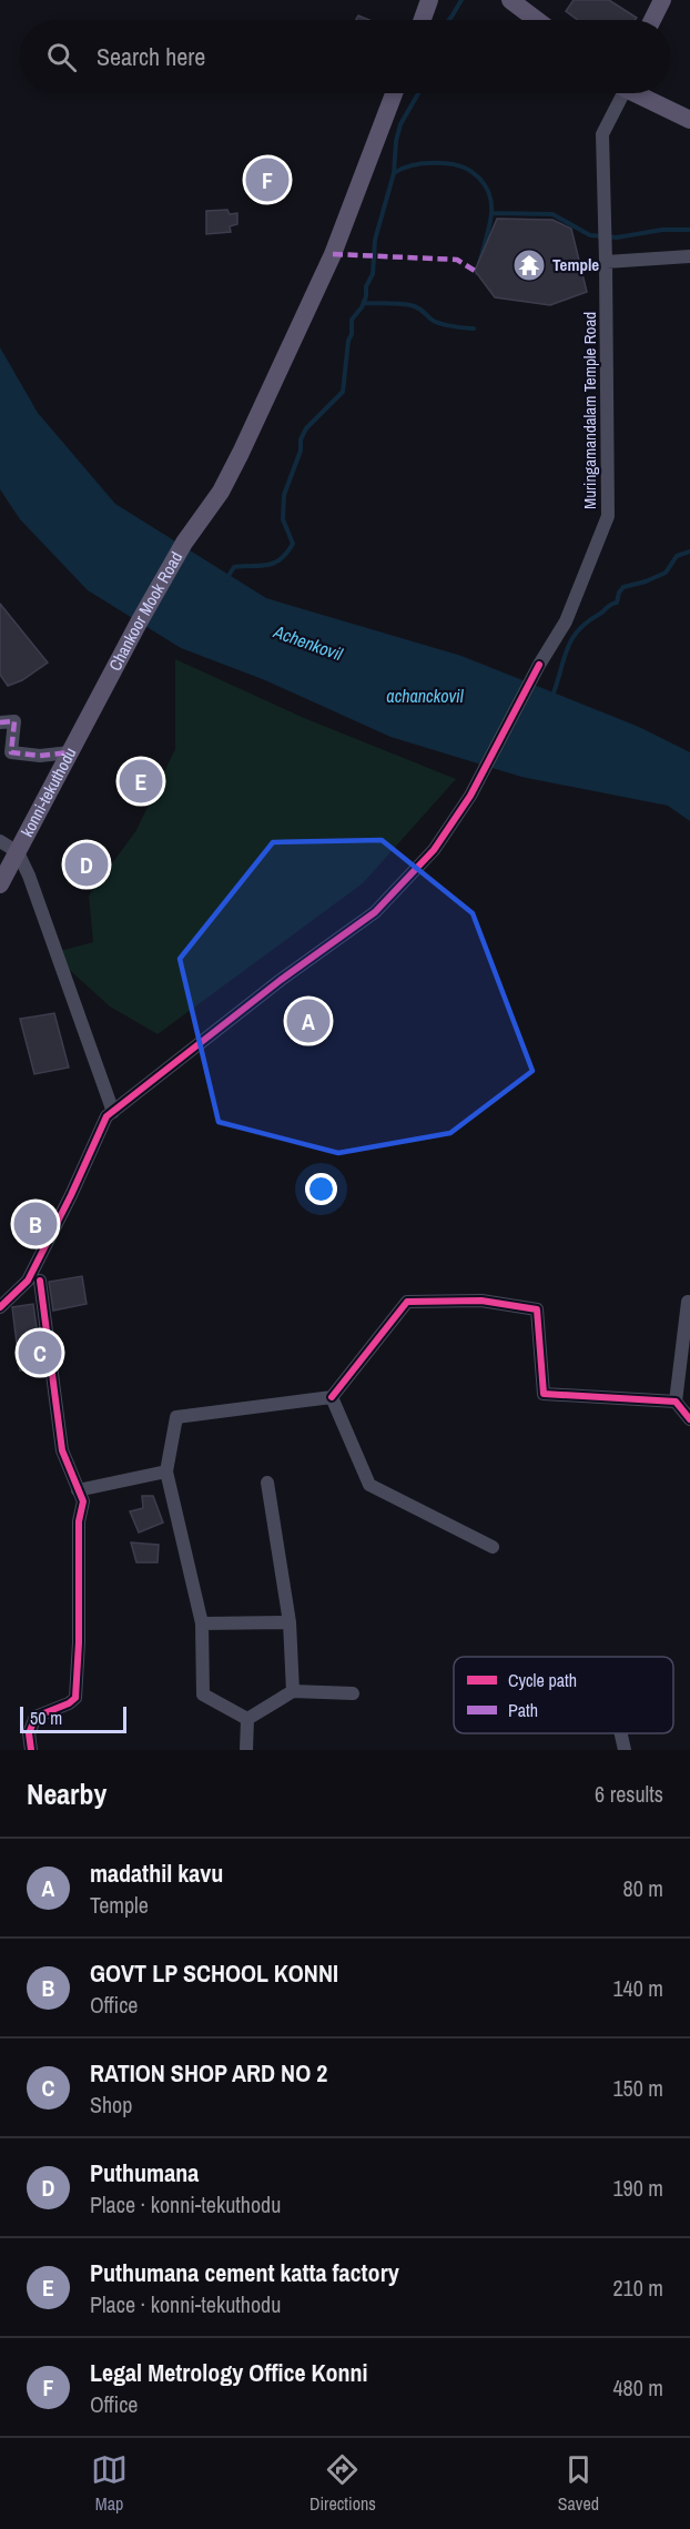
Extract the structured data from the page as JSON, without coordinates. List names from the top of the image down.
{
  "streets": {
    "main road": ["Chankoor Mook Road", "konni-tekuthodu"],
    "street": ["Muringamandalam Temple Road"]
  },
  "crossings": [
    ["Chankoor Mook Road", "konni-tekuthodu"]
  ],
  "water": ["Achenkovil", "achanckovil"],
  "places": {
    "temple": ["Temple"]
  },
  "legend": ["Cycle path", "Path"],
  "scale_bar": "50 m",
  "page": {
    "search": "Search here",
    "pins": [
      "F",
      "E",
      "D",
      "A",
      "B",
      "C"
    ],
    "scale": "50 m",
    "heading": ["Nearby", "6 results"],
    "list": [
      {
        "mark": "A",
        "name": "madathil kavu",
        "note": "Temple",
        "value": "80 m"
      },
      {
        "mark": "B",
        "name": "GOVT LP SCHOOL KONNI",
        "note": "Office",
        "value": "140 m"
      },
      {
        "mark": "C",
        "name": "RATION SHOP ARD NO 2",
        "note": "Shop",
        "value": "150 m"
      },
      {
        "mark": "D",
        "name": "Puthumana",
        "note": "Place · konni-tekuthodu",
        "value": "190 m"
      },
      {
        "mark": "E",
        "name": "Puthumana cement katta factory",
        "note": "Place · konni-tekuthodu",
        "value": "210 m"
      },
      {
        "mark": "F",
        "name": "Legal Metrology Office Konni",
        "note": "Office",
        "value": "480 m"
      }
    ],
    "nav": ["Map", "Directions", "Saved"]
  }
}
